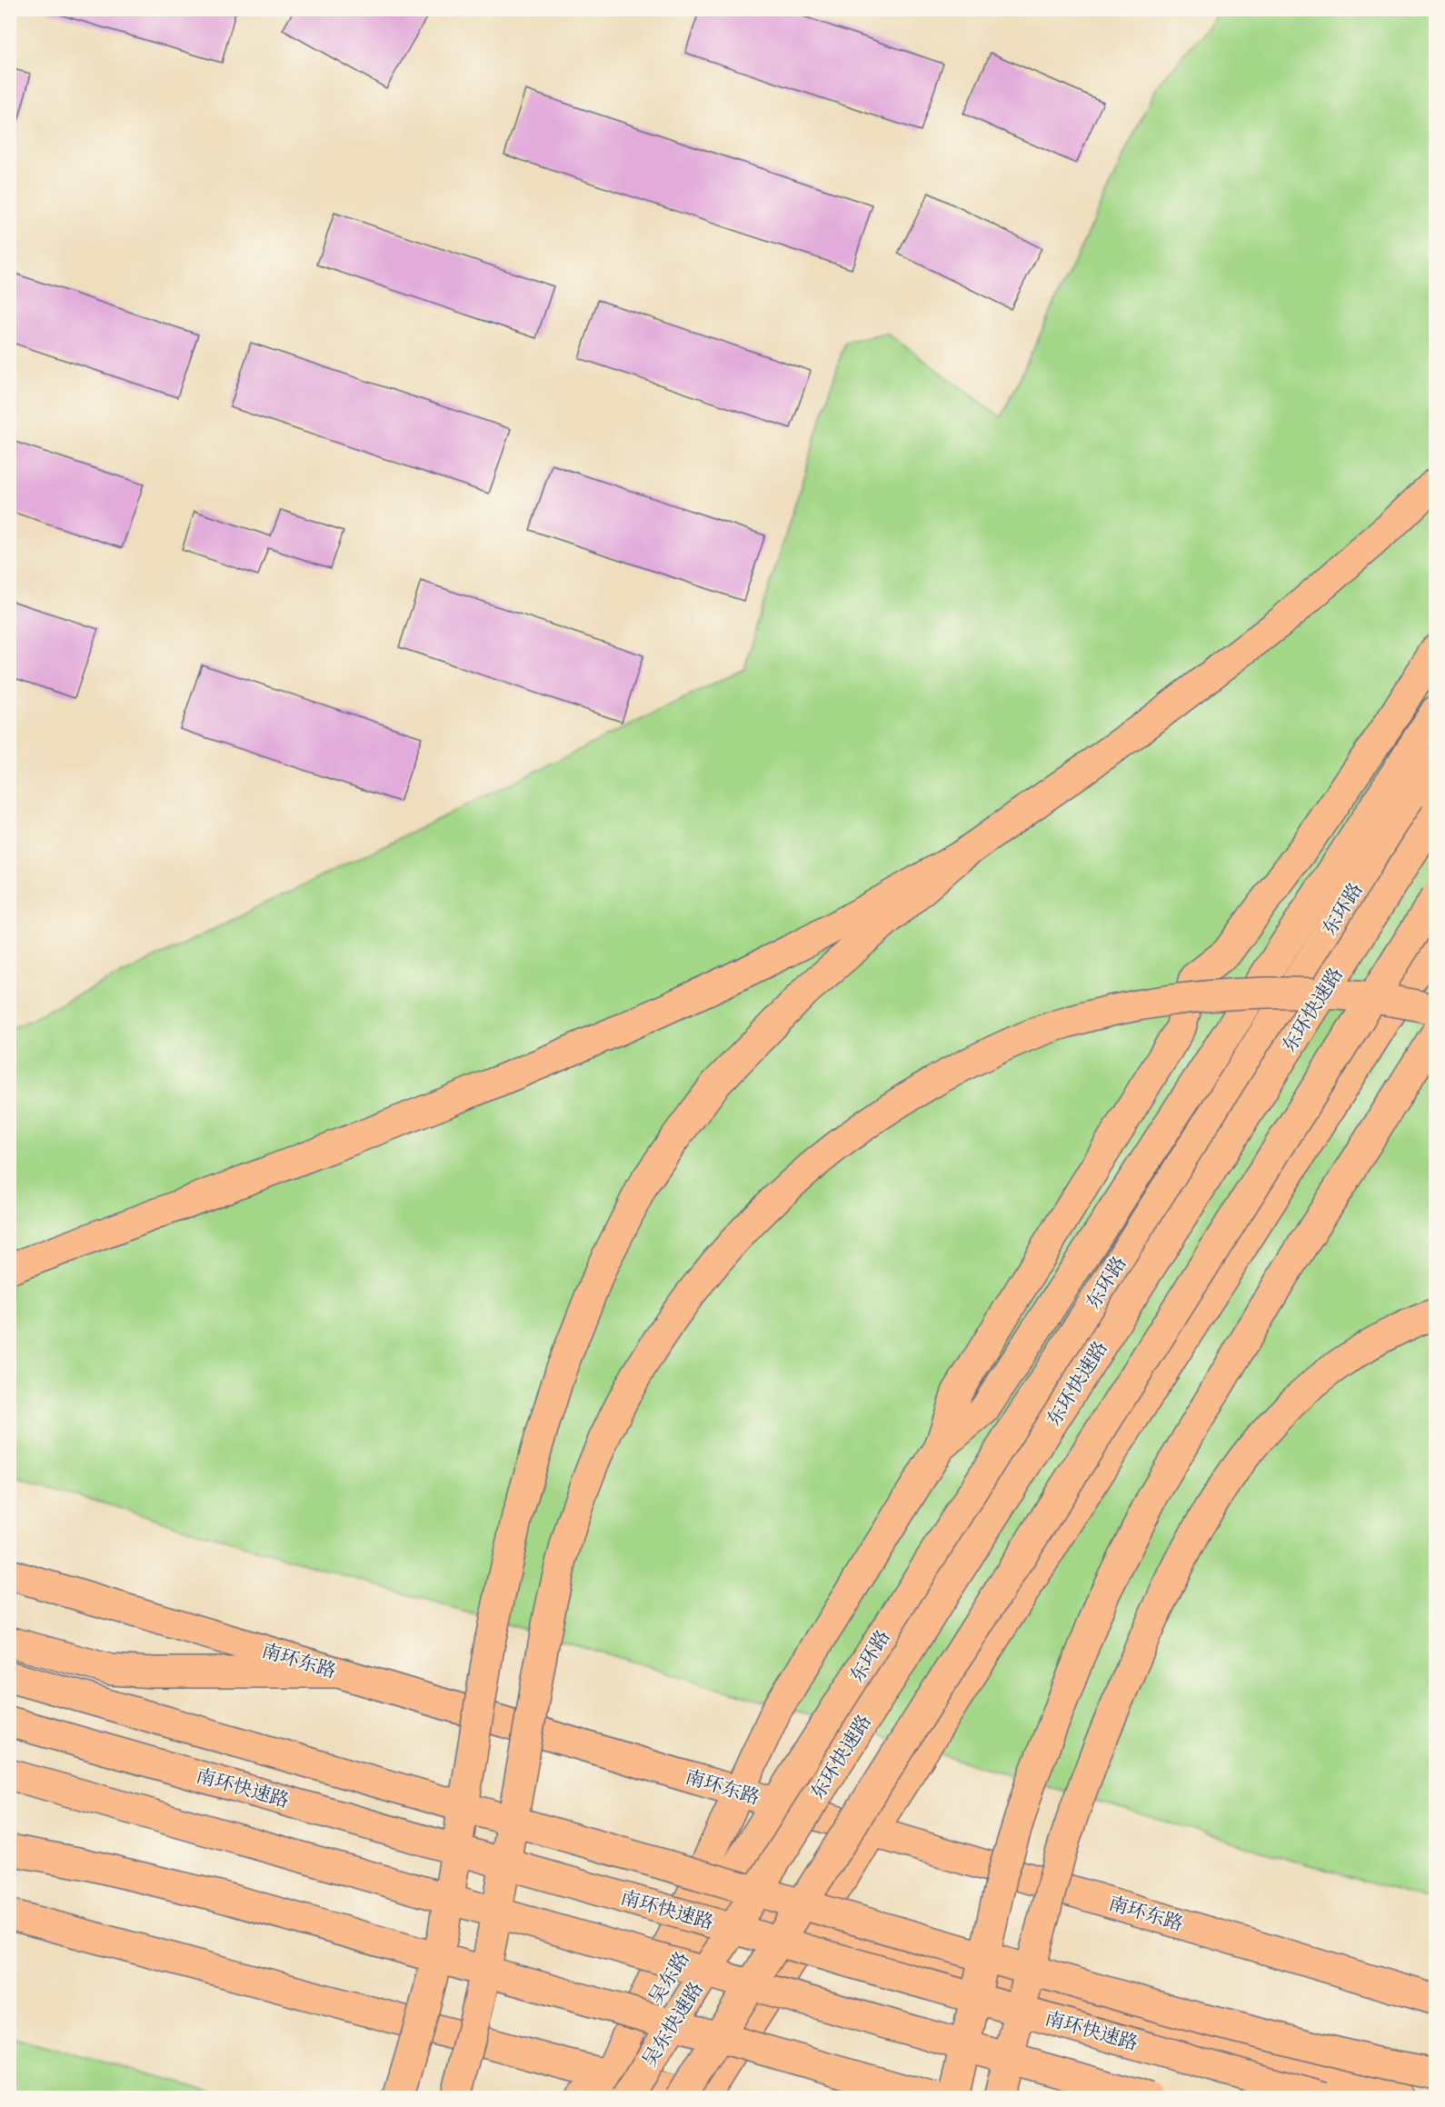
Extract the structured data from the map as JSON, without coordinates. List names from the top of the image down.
{
  "streets": {
    "main road": [
      "东环路",
      "东环快速路",
      "南环东路",
      "南环快速路",
      "吴东路",
      "吴东快速路"
    ]
  },
  "crossings": [
    ["东环路", "南环东路"],
    ["东环路", "吴东路"],
    ["东环快速路", "吴东快速路"],
    ["南环东路", "吴东路"],
    ["吴东路", "吴东快速路"]
  ]
}
